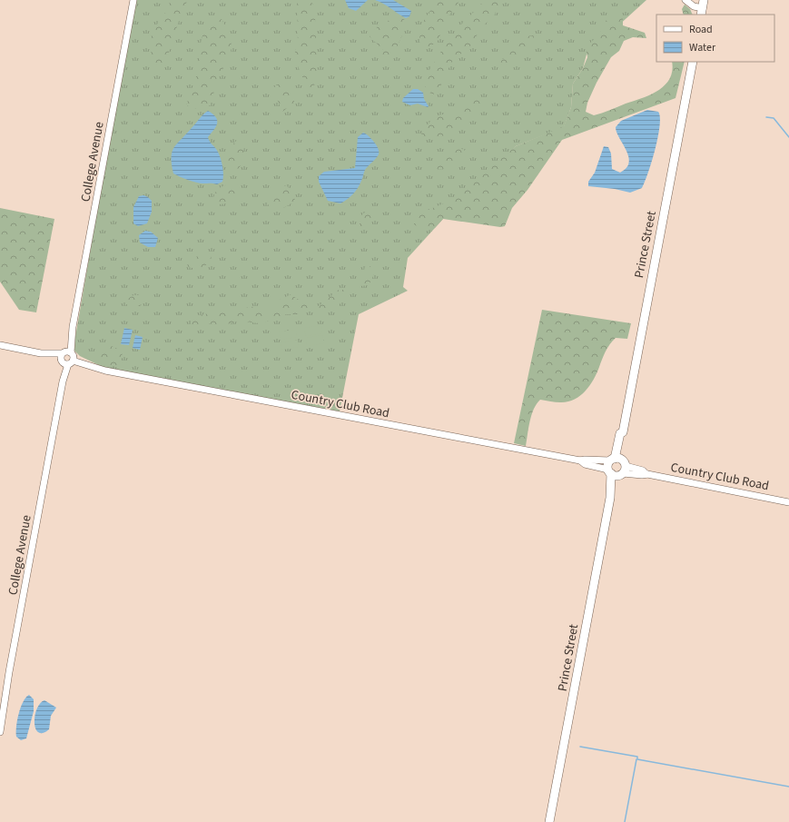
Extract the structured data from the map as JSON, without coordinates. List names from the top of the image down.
{
  "streets": {
    "main road": ["Prince Street"],
    "street": ["College Avenue", "Country Club Road"]
  },
  "crossings": [
    ["College Avenue", "Country Club Road"],
    ["Prince Street", "Country Club Road"]
  ],
  "legend": ["Road", "Water"]
}
